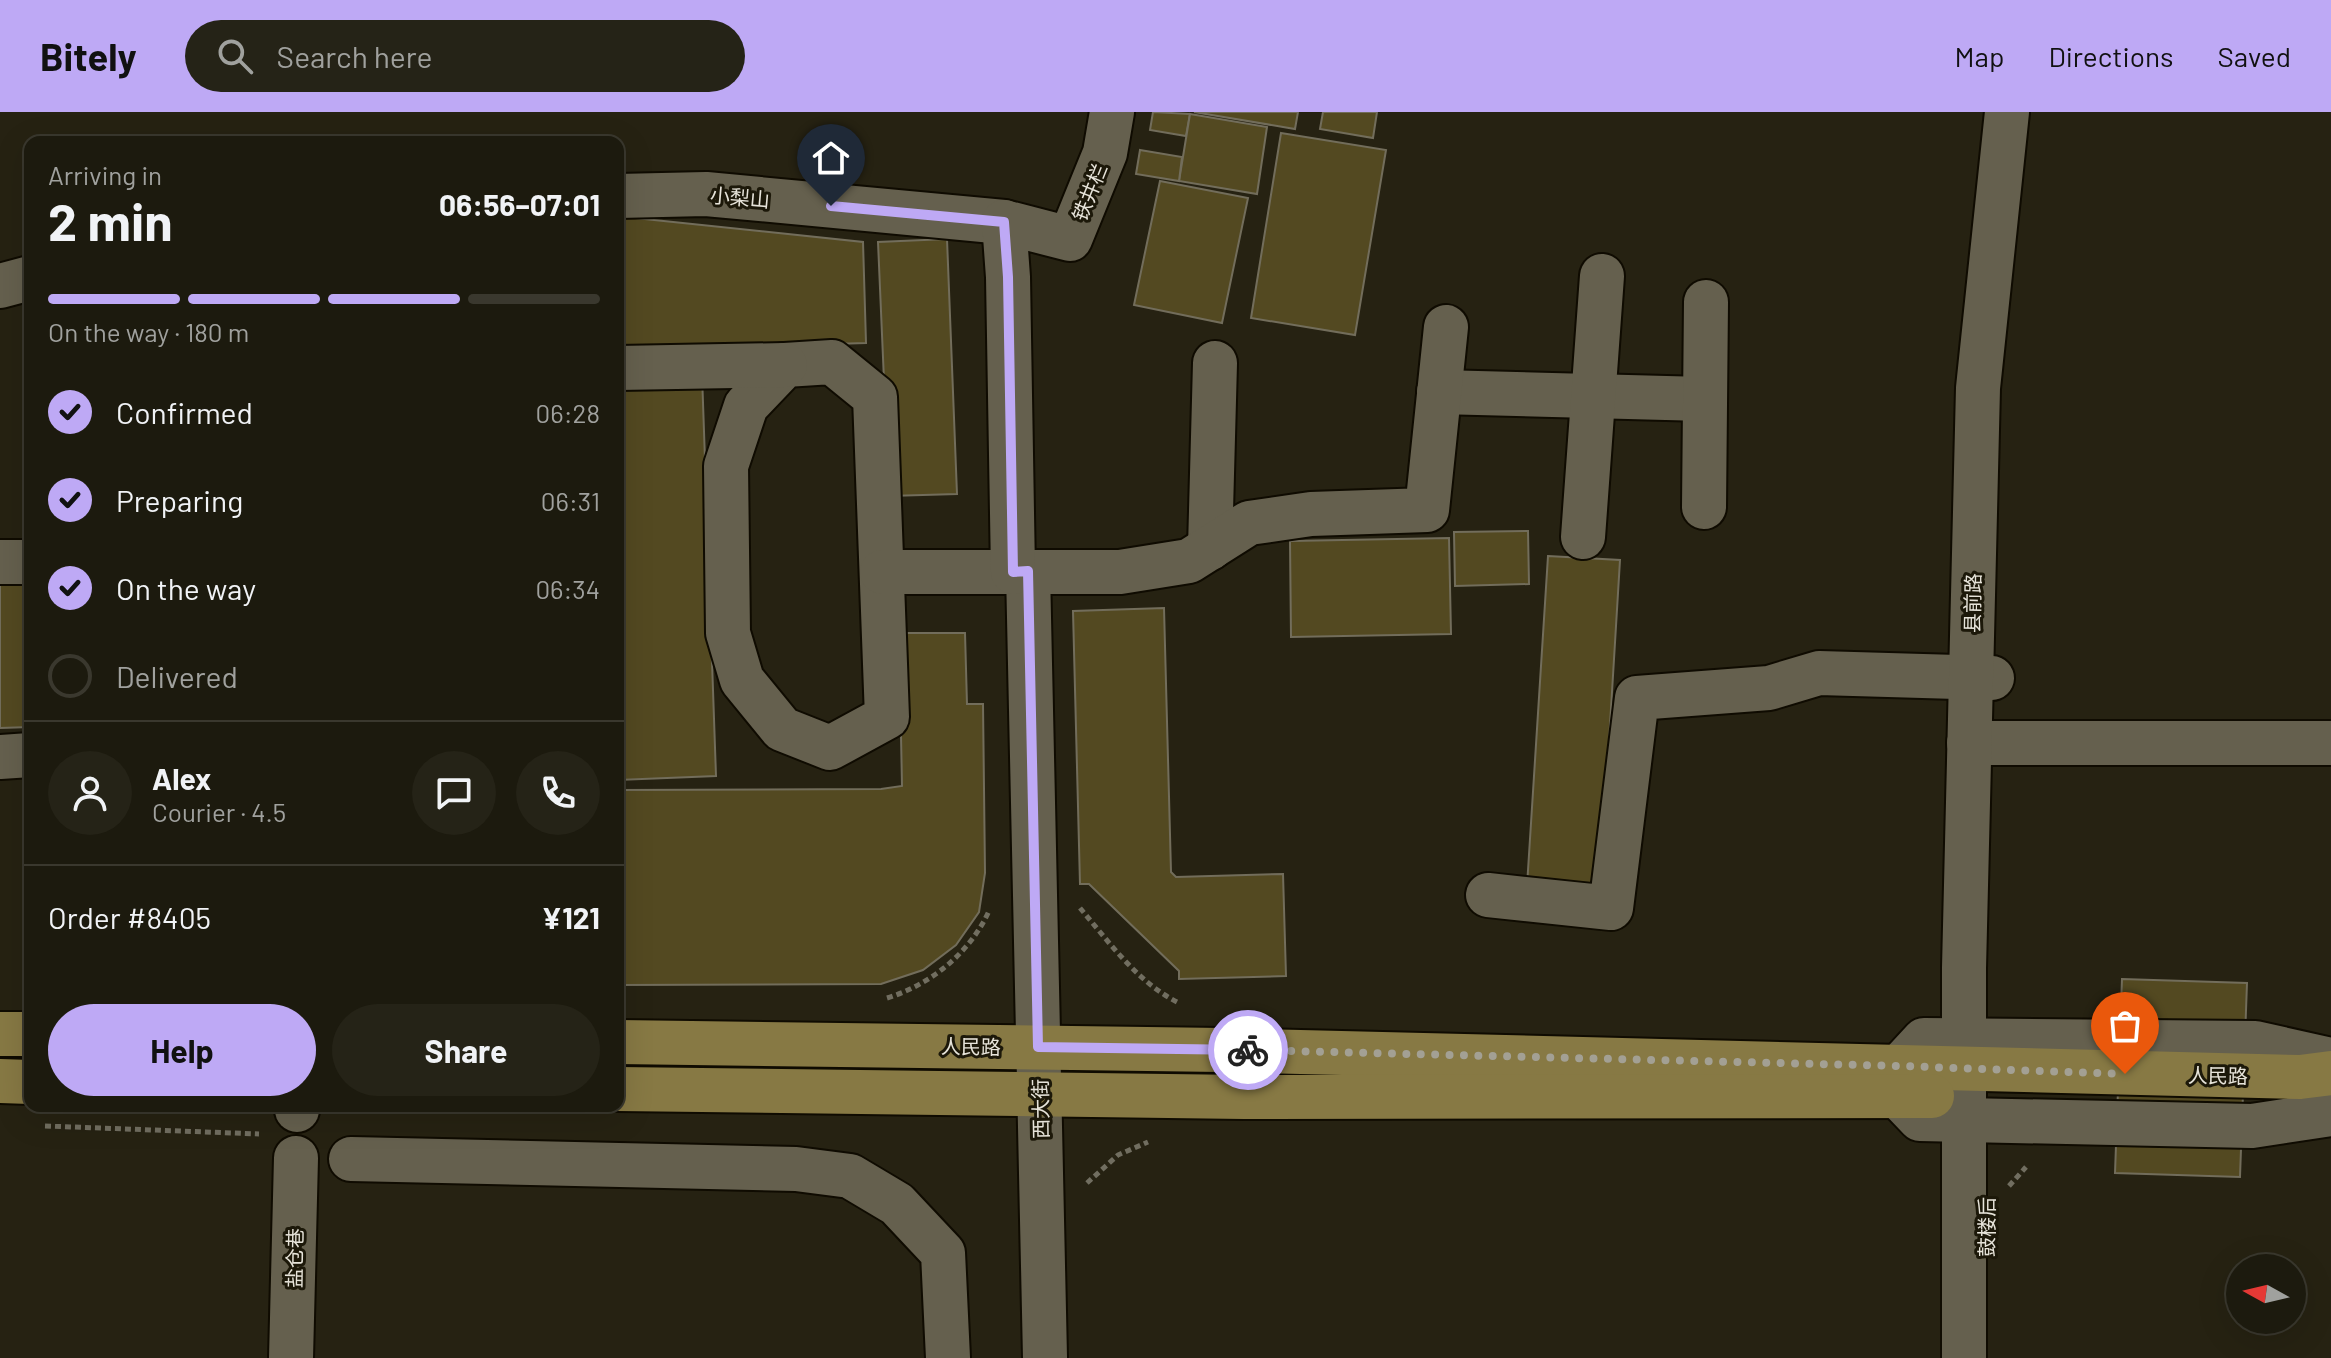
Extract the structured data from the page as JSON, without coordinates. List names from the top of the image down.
{
  "streets": {
    "main road": ["人民路"],
    "street": [
      "铁井栏",
      "小梨山",
      "县前路",
      "西大街",
      "鼓楼后",
      "盐仓巷"
    ]
  },
  "crossings": [
    ["铁井栏", "小梨山"],
    ["县前路", "人民路"],
    ["县前路", "鼓楼后"],
    ["人民路", "西大街"],
    ["人民路", "鼓楼后"]
  ],
  "north": "left",
  "page": {
    "header": "Bitely",
    "search": "Search here",
    "nav": ["Map", "Directions", "Saved"],
    "heading": ["2 min", "Arriving in", "06:56–07:01"],
    "panel": [
      "Alex",
      "Courier · 4.5",
      "Order #8405",
      "¥121"
    ],
    "bar": "On the way · 180 m",
    "list": [
      ["Confirmed", "06:28"],
      ["Preparing", "06:31"],
      ["On the way", "06:34"],
      "Delivered"
    ],
    "buttons": ["Help", "Share"]
  }
}
